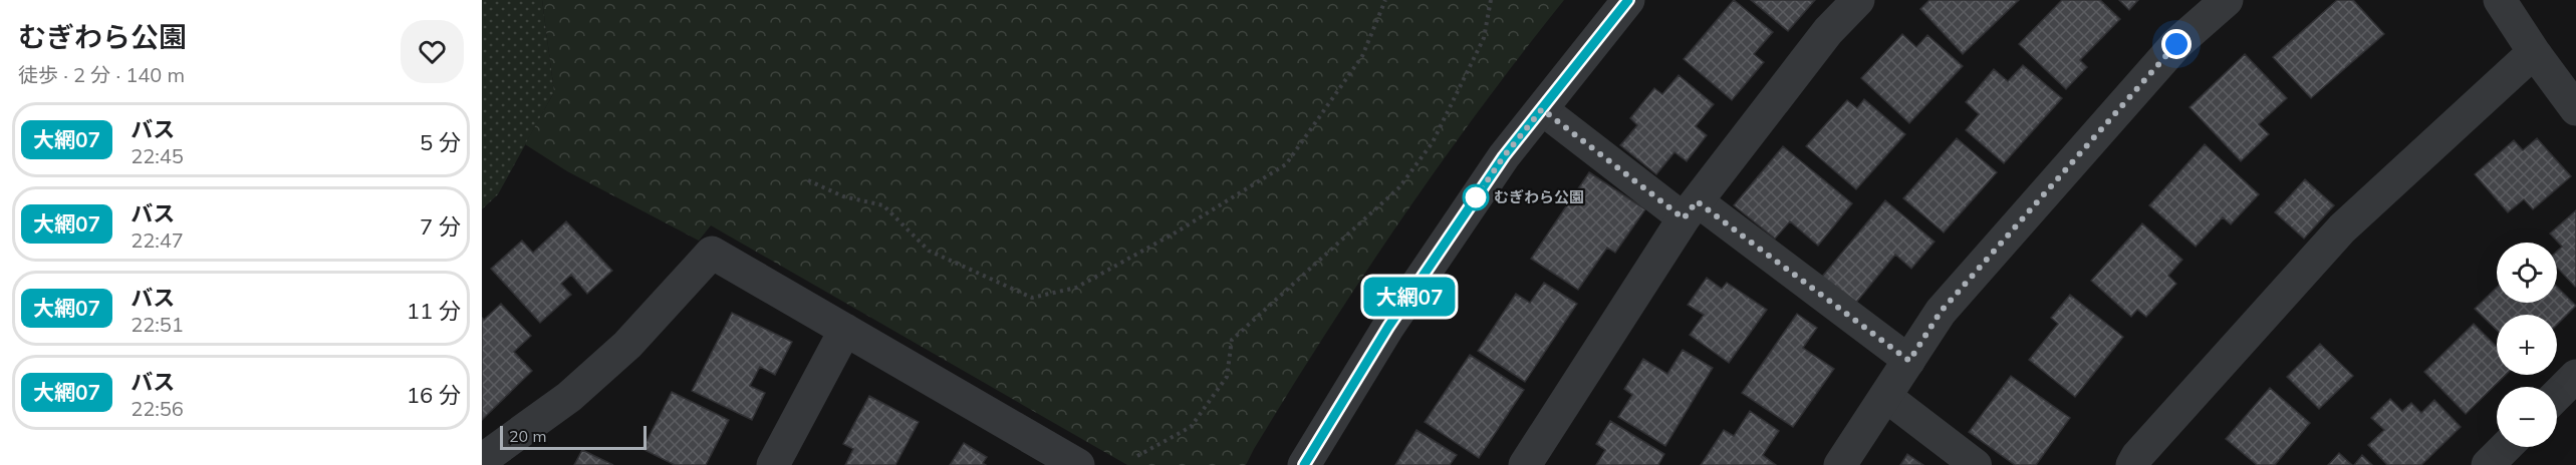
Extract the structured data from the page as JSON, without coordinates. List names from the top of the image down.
{
  "places": ["むぎわら公園"],
  "lines": ["bus line 大網07"],
  "scale_bar": "20 m",
  "page": {
    "heading": ["むぎわら公園", "徒歩 · 2 分 · 140 m"],
    "on_map": "大網07",
    "list": [
      {
        "mark": "大網07",
        "name": "バス",
        "note": "22:45",
        "value": "5 分"
      },
      {
        "mark": "大網07",
        "name": "バス",
        "note": "22:47",
        "value": "7 分"
      },
      {
        "mark": "大網07",
        "name": "バス",
        "note": "22:51",
        "value": "11 分"
      },
      {
        "mark": "大網07",
        "name": "バス",
        "note": "22:56",
        "value": "16 分"
      }
    ],
    "map_buttons": ["+", "−"],
    "scale": "20 m"
  }
}
